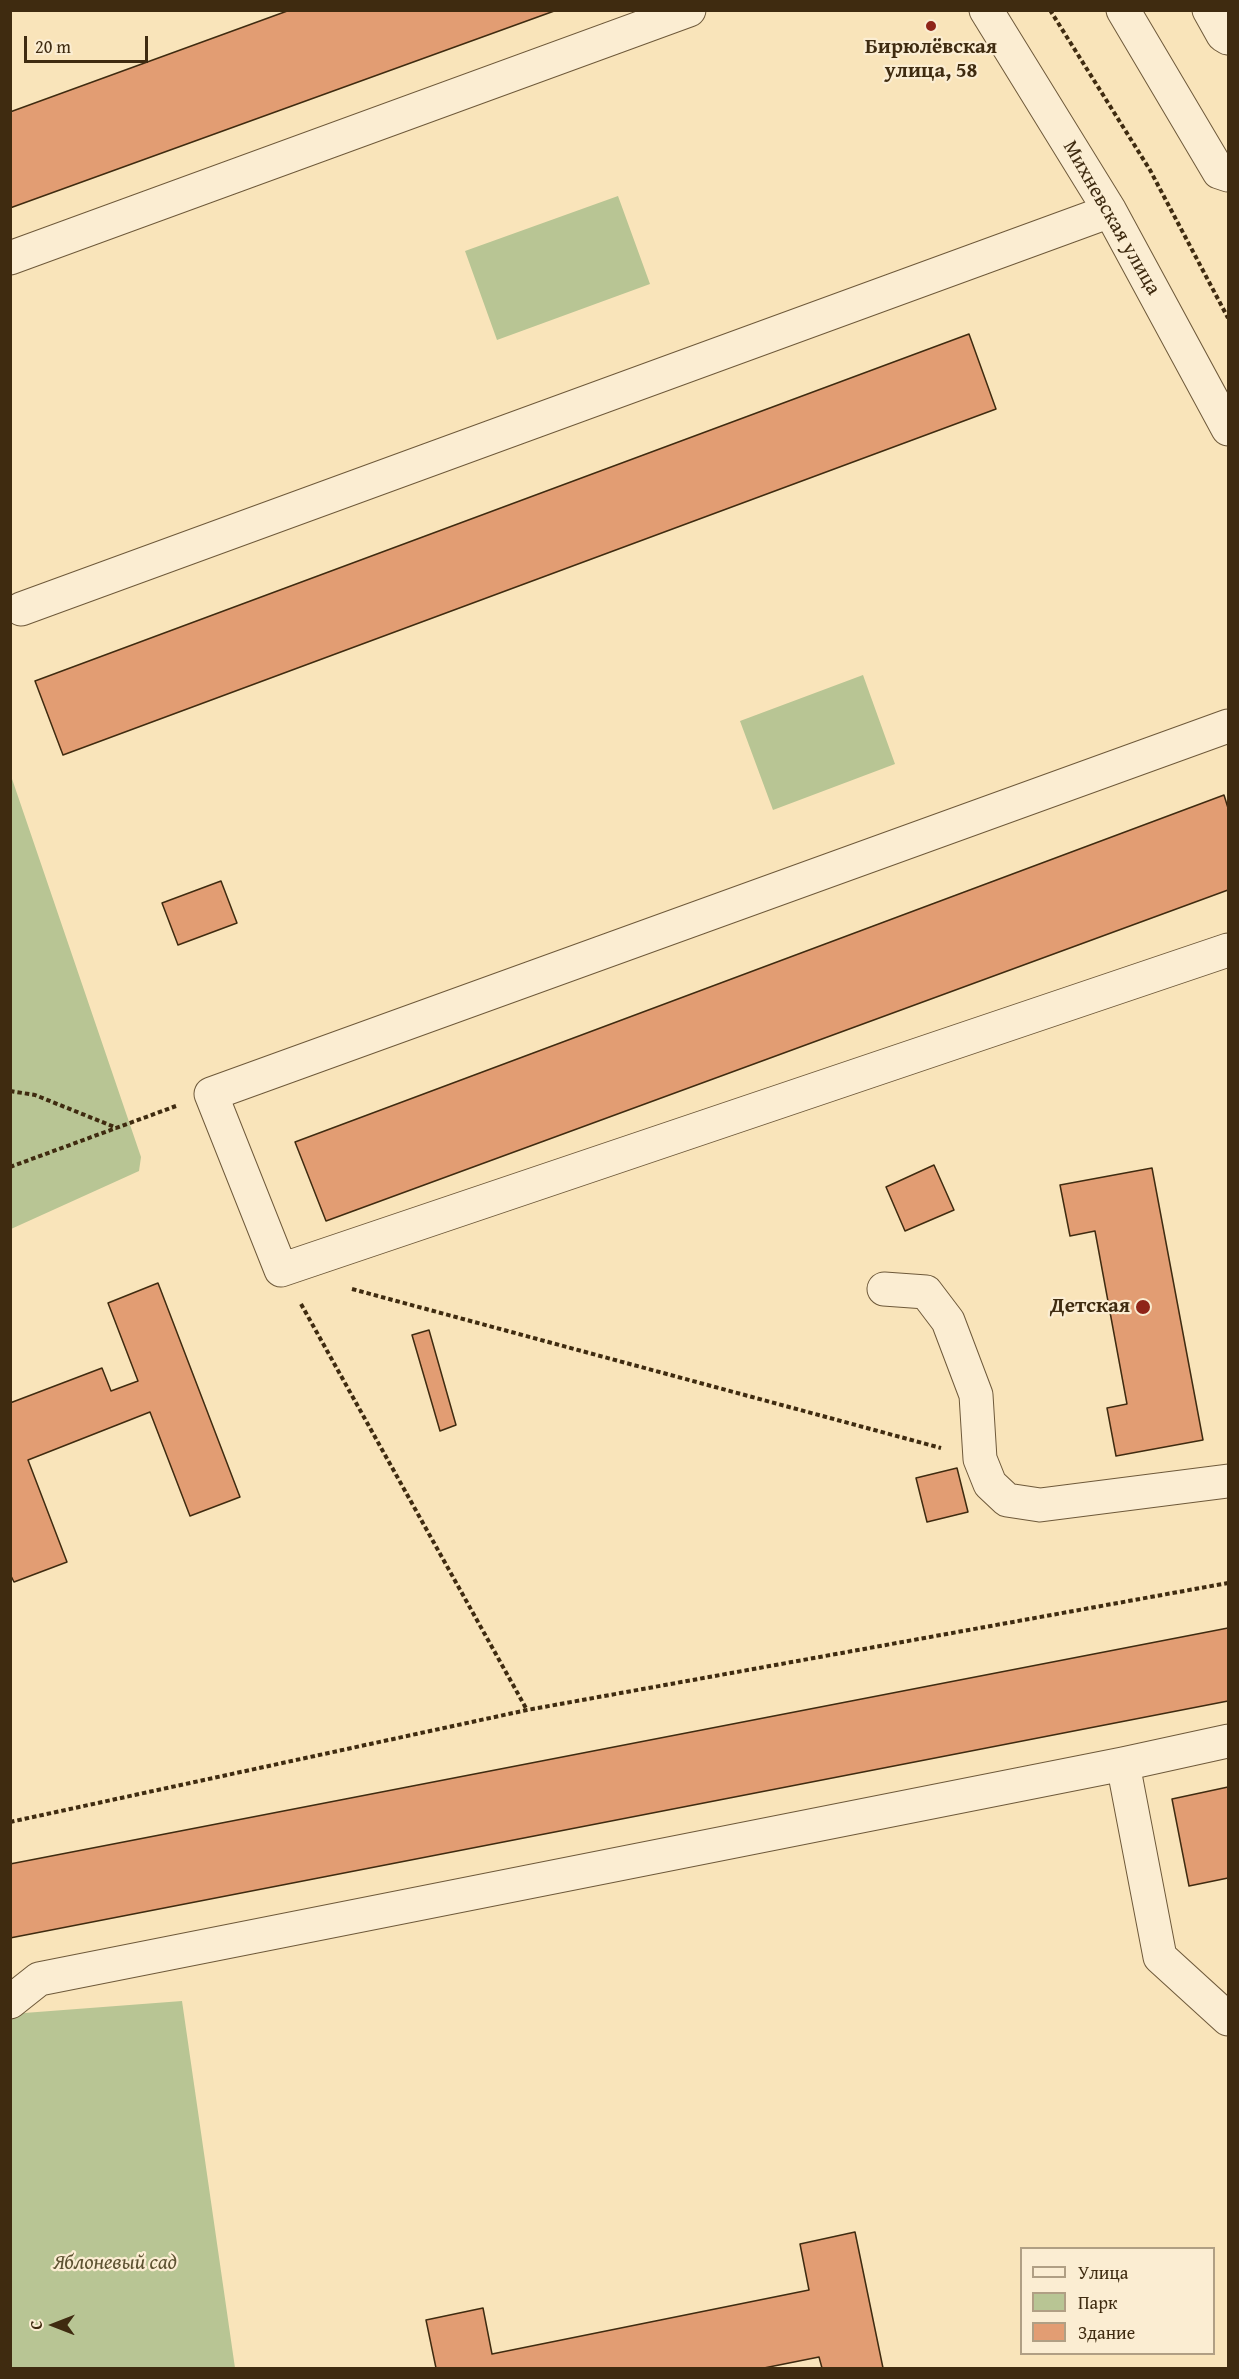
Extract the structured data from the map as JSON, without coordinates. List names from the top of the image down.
{
  "streets": {
    "street": ["Михневская улица"]
  },
  "parks": ["Яблоневый сад"],
  "places": ["Бирюлёвская улица, 58", "Детская"],
  "legend": ["Улица", "Парк", "Здание"],
  "scale_bar": "20 m",
  "north": "left"
}
